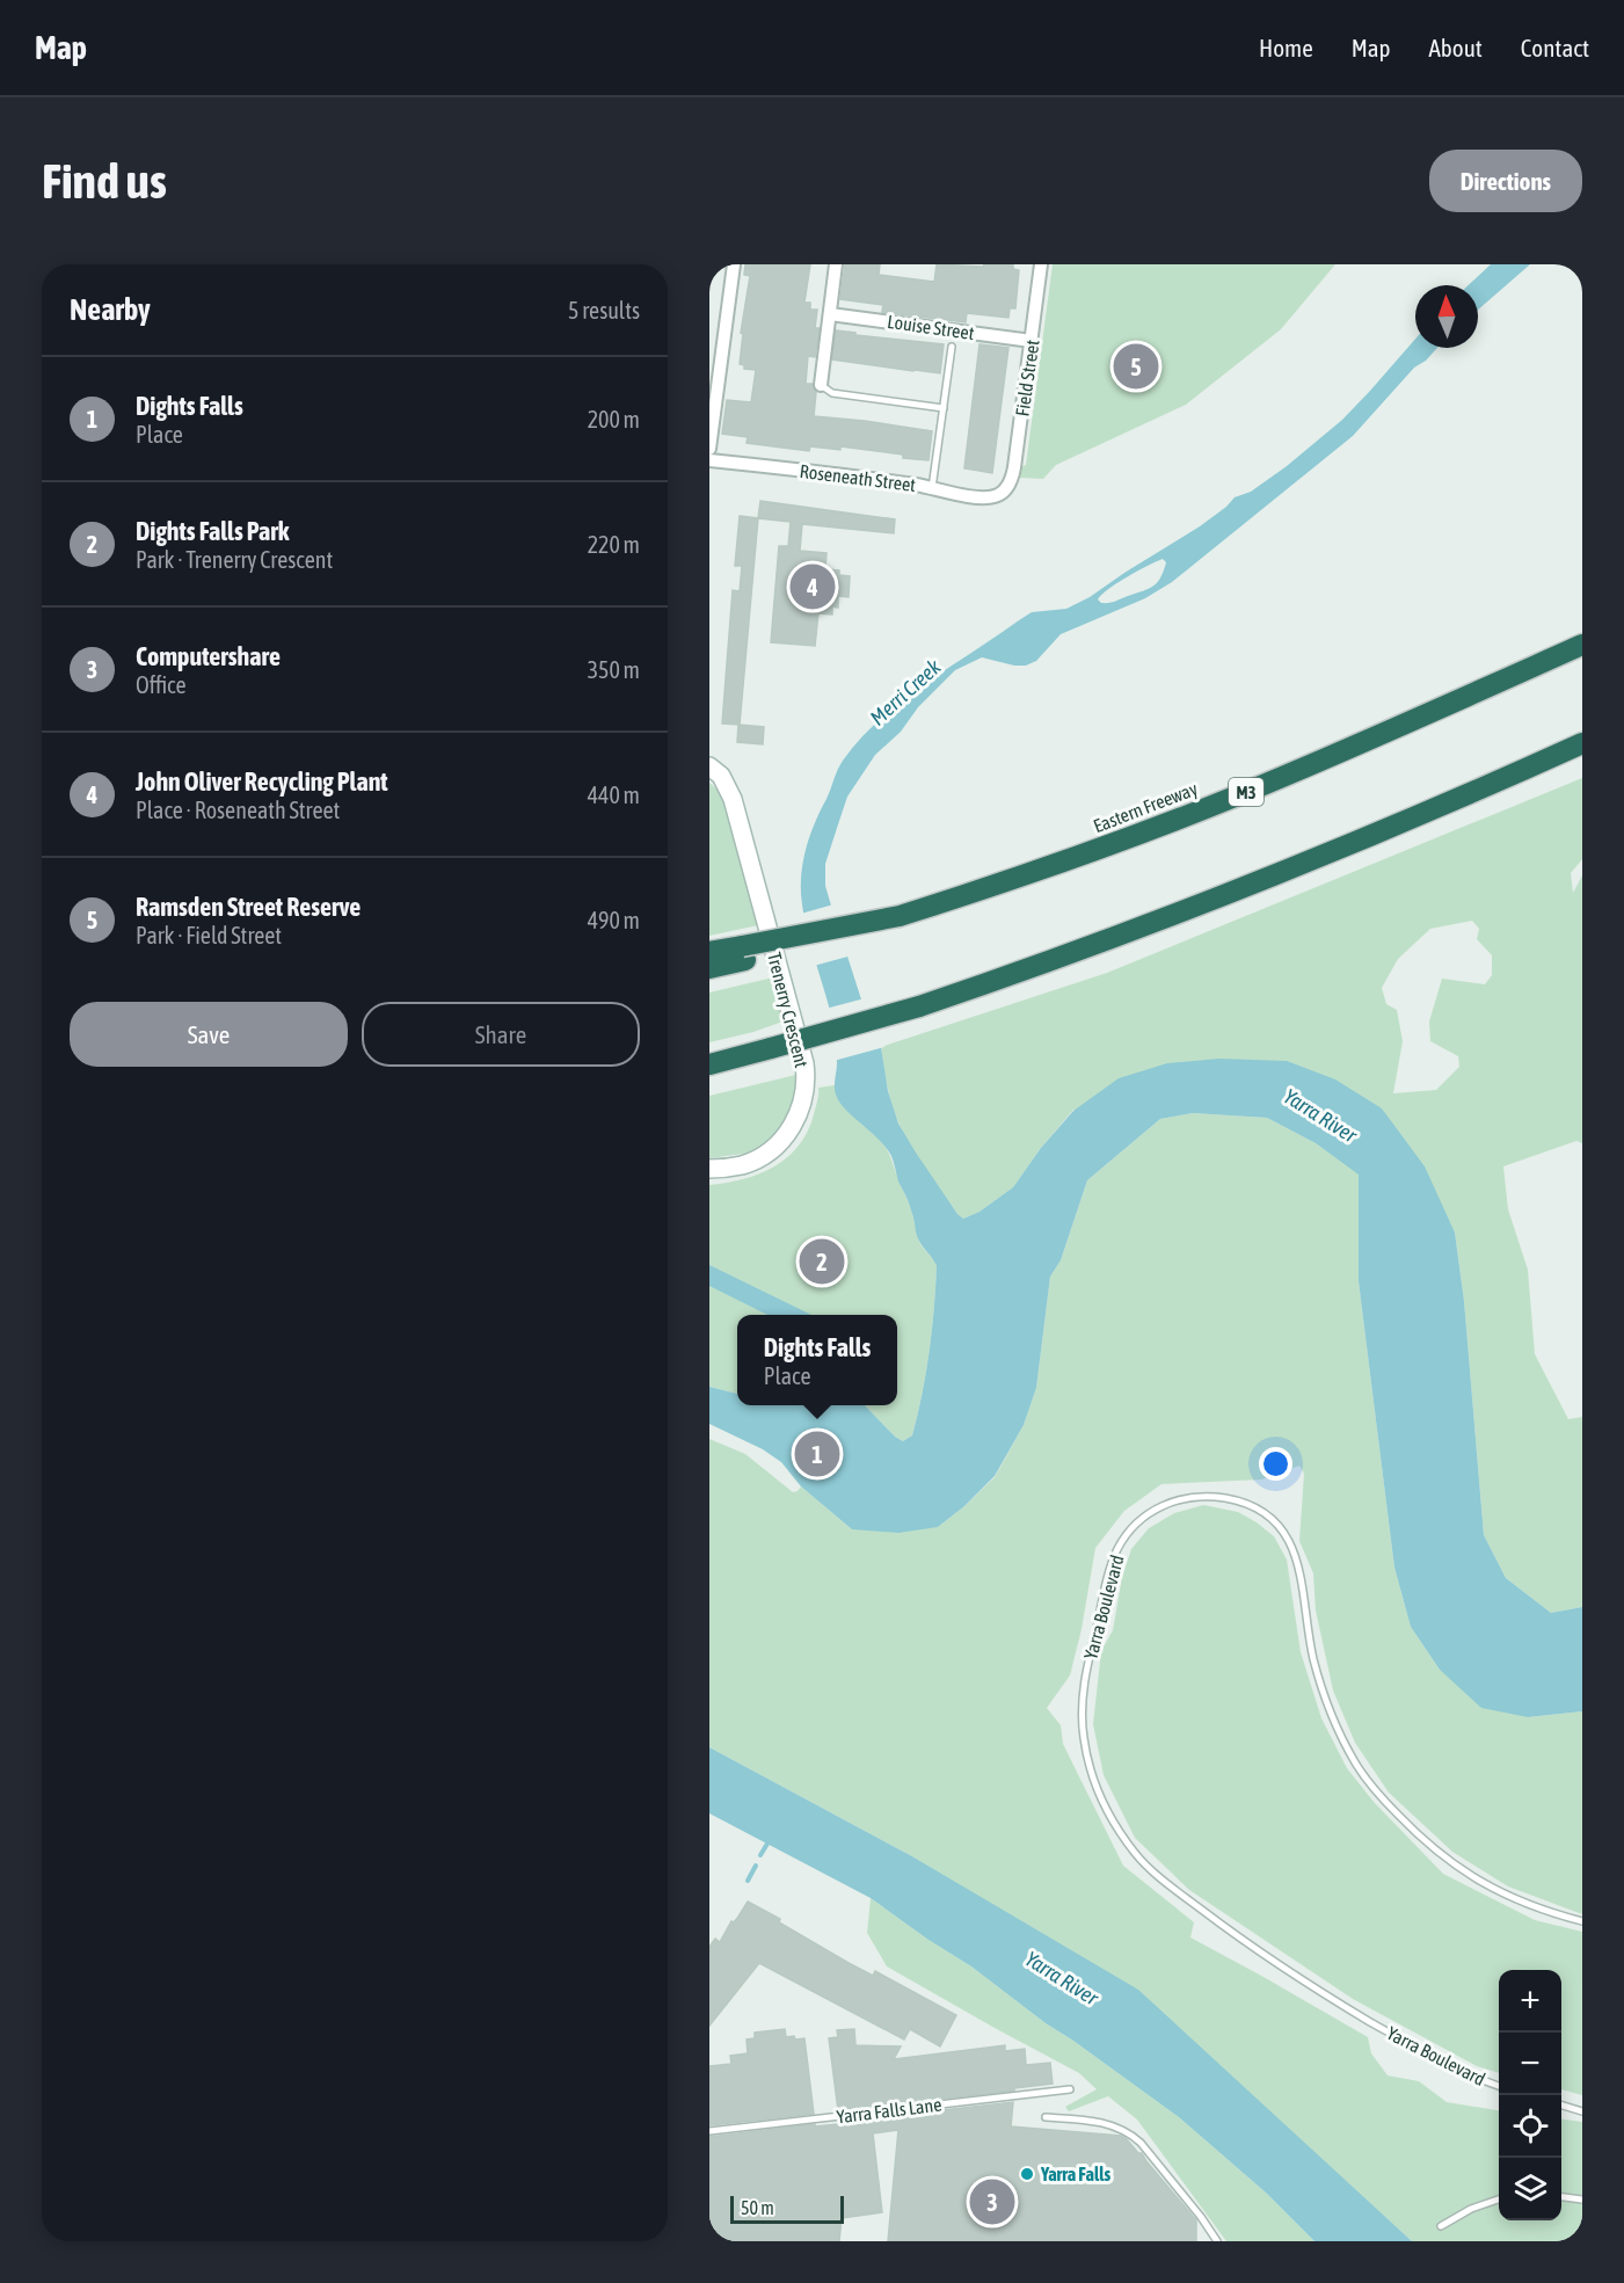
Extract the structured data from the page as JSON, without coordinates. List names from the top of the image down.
{
  "streets": {
    "highway": ["M3", "Eastern Freeway"],
    "street": [
      "Louise Street",
      "Field Street",
      "Roseneath Street",
      "Trenerry Crescent"
    ],
    "lane": ["Yarra Boulevard", "Yarra Falls Lane"]
  },
  "crossings": [
    ["Louise Street", "Field Street"],
    ["Field Street", "Roseneath Street"]
  ],
  "water": ["Merri Creek", "Yarra River"],
  "places": ["Yarra Falls"],
  "scale_bar": "50 m",
  "north": "top",
  "page": {
    "header": "Map",
    "nav": [
      "Home",
      "Map",
      "About",
      "Contact"
    ],
    "buttons": [
      "Directions",
      ["Save", "Share"]
    ],
    "title": "Find us",
    "heading": ["Nearby", "5 results"],
    "pins": [
      "5",
      "4",
      "2",
      "1",
      "3"
    ],
    "list": [
      {
        "mark": "1",
        "name": "Dights Falls",
        "note": "Place",
        "value": "200 m"
      },
      {
        "mark": "2",
        "name": "Dights Falls Park",
        "note": "Park · Trenerry Crescent",
        "value": "220 m"
      },
      {
        "mark": "3",
        "name": "Computershare",
        "note": "Office",
        "value": "350 m"
      },
      {
        "mark": "4",
        "name": "John Oliver Recycling Plant",
        "note": "Place · Roseneath Street",
        "value": "440 m"
      },
      {
        "mark": "5",
        "name": "Ramsden Street Reserve",
        "note": "Park · Field Street",
        "value": "490 m"
      }
    ],
    "popup": ["Dights Falls", "Place"],
    "map_buttons": ["+", "−"],
    "scale": "50 m"
  }
}
